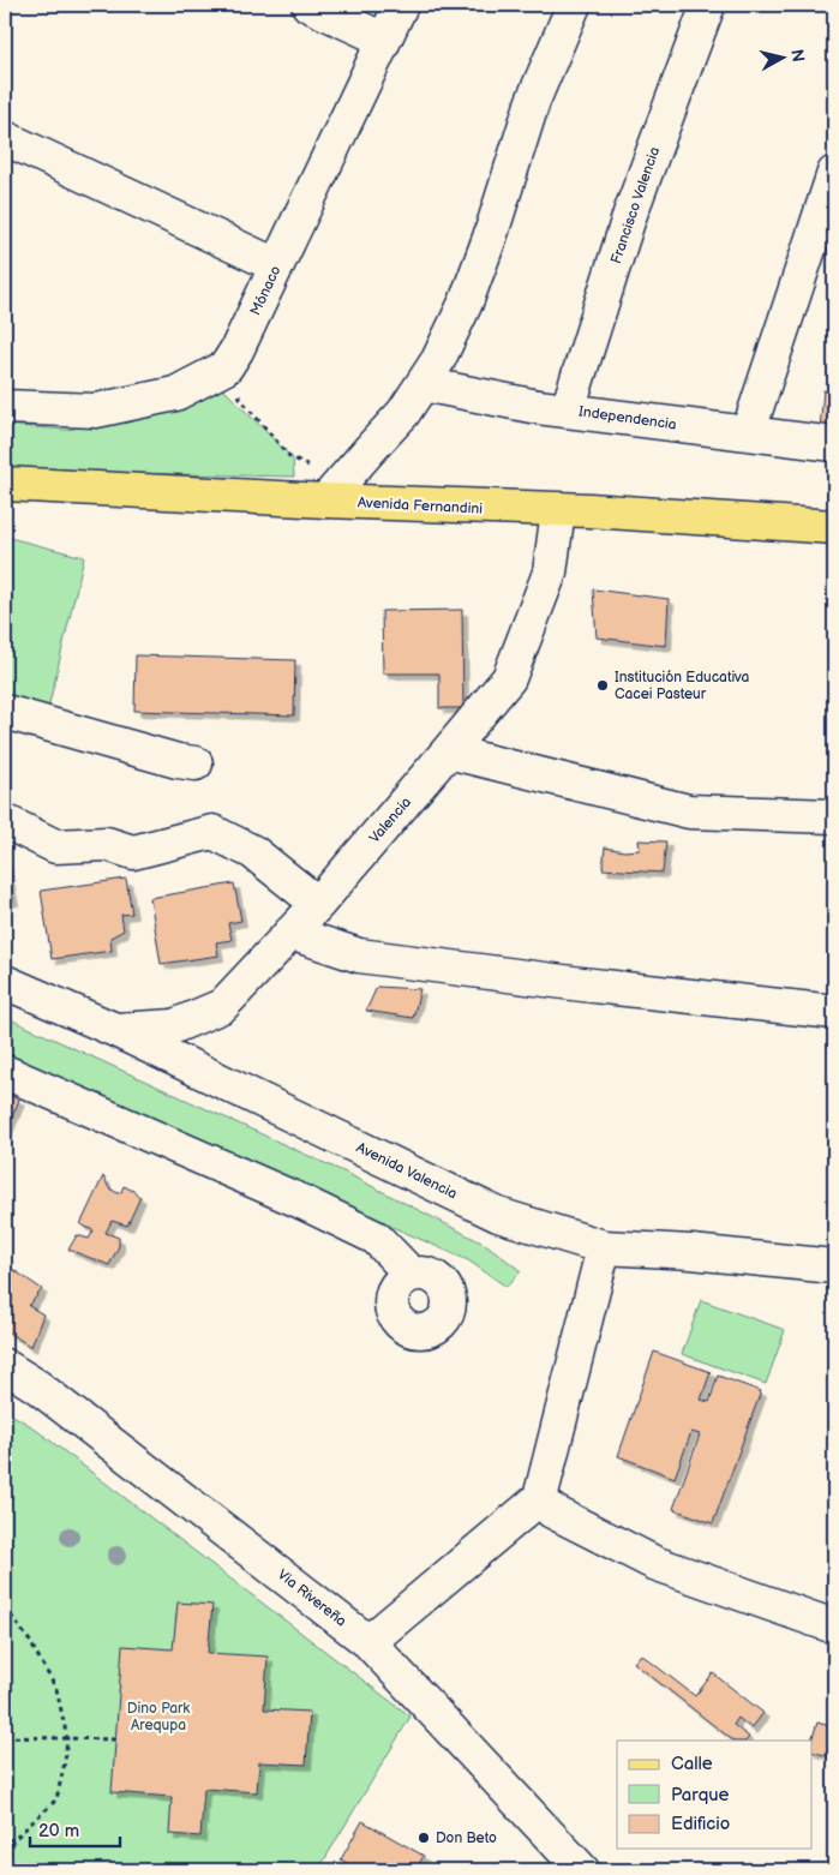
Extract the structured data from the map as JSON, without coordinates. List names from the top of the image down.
{
  "streets": {
    "main road": ["Avenida Fernandini"],
    "street": [
      "Francisco Valencia",
      "Mónaco",
      "Independencia",
      "Valencia",
      "Avenida Valencia",
      "Via Rivereña"
    ]
  },
  "crossings": [
    ["Francisco Valencia", "Independencia"],
    ["Avenida Fernandini", "Valencia"],
    ["Valencia", "Avenida Valencia"]
  ],
  "parks": ["Dino Park Arequpa"],
  "places": ["Institución Educativa Cacei Pasteur", "Don Beto"],
  "legend": ["Calle", "Parque", "Edificio"],
  "scale_bar": "20 m",
  "north": "right"
}
